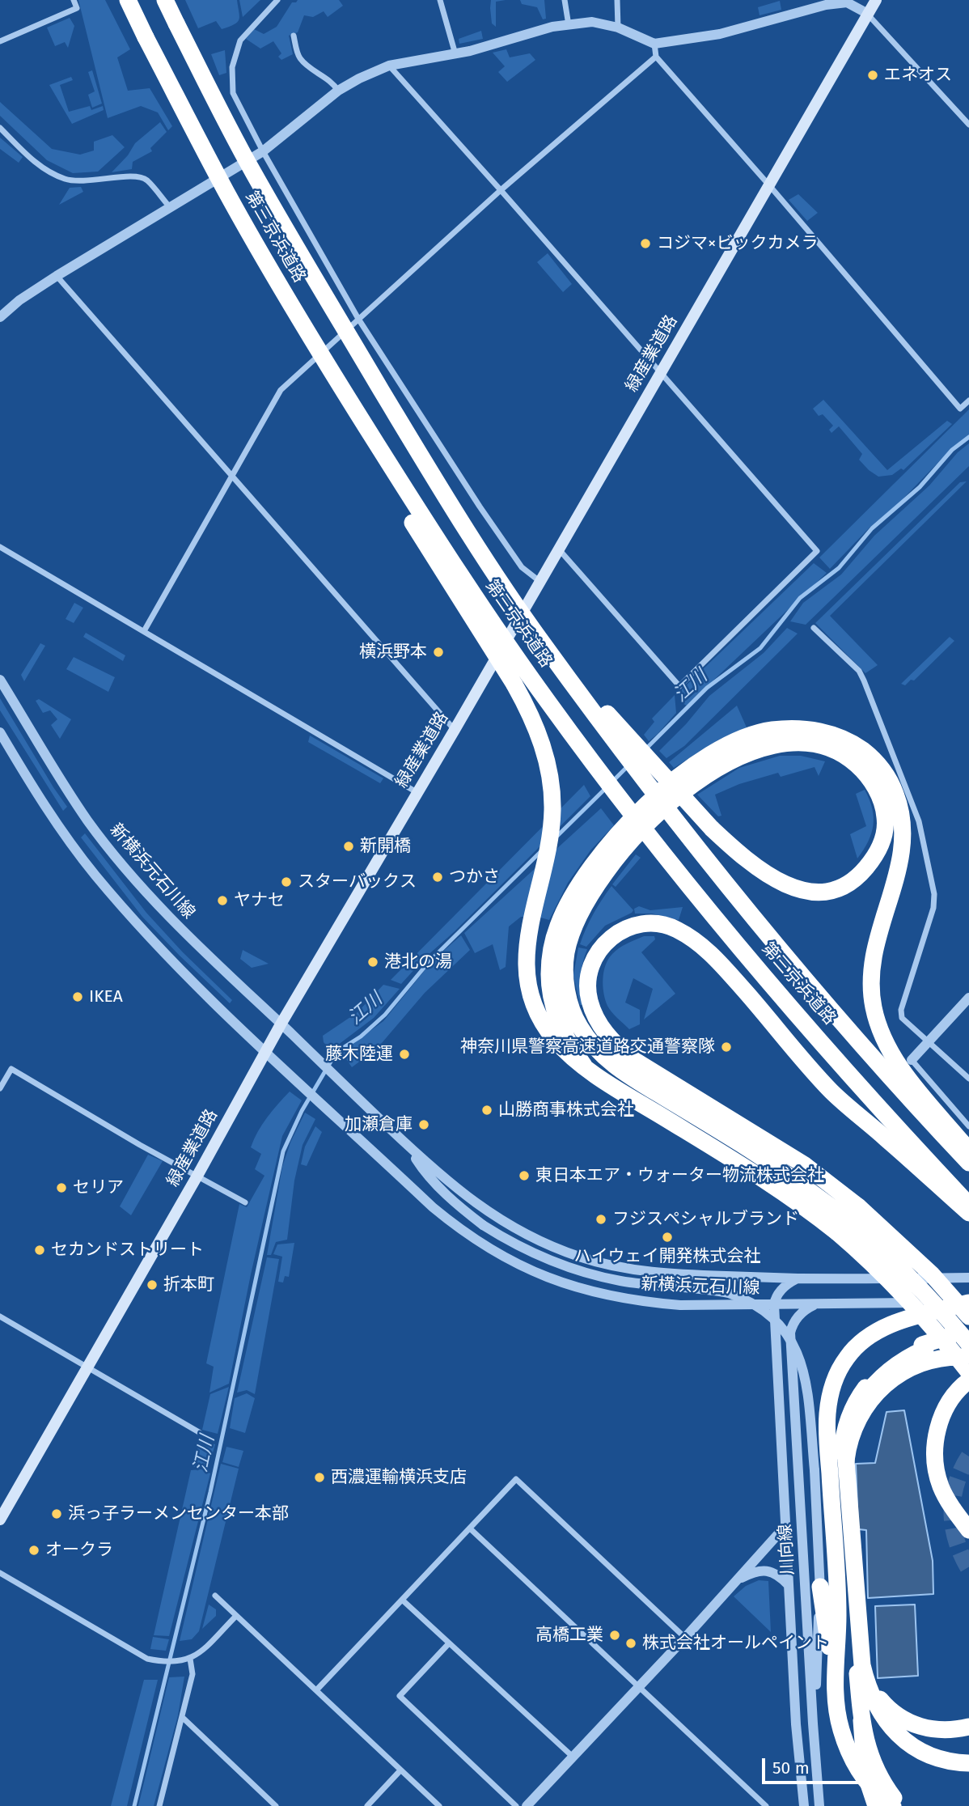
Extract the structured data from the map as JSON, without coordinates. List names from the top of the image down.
{
  "streets": {
    "highway": ["第三京浜道路"],
    "main road": ["緑産業道路"],
    "street": ["新横浜元石川線", "川向線"]
  },
  "crossings": [
    ["緑産業道路", "新横浜元石川線"],
    ["新横浜元石川線", "川向線"]
  ],
  "water": ["江川"],
  "places": [
    "エネオス",
    "コジマ×ビックカメラ",
    "横浜野本",
    "新開橋",
    "つかさ",
    "スターバックス",
    "ヤナセ",
    "港北の湯",
    "IKEA",
    "神奈川県警察高速道路交通警察隊",
    "藤木陸運",
    "山勝商事株式会社",
    "加瀬倉庫",
    "東日本エア・ウォーター物流株式会社",
    "セリア",
    "フジスペシャルブランド",
    "ハイウェイ開発株式会社",
    "セカンドストリート",
    "折本町",
    "西濃運輸横浜支店",
    "浜っ子ラーメンセンター本部",
    "オークラ",
    "高橋工業",
    "株式会社オールペイント"
  ],
  "scale_bar": "50 m"
}
